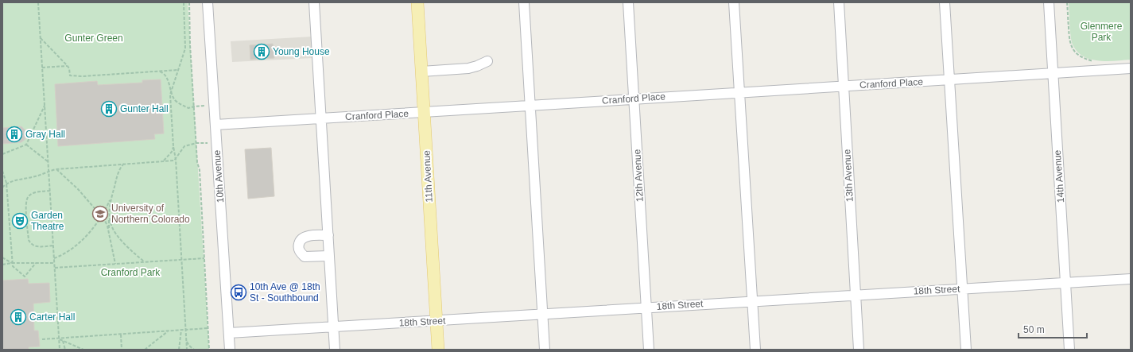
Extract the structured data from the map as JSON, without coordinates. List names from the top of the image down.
{
  "streets": {
    "main road": ["11th Avenue"],
    "street": [
      "Cranford Place",
      "12th Avenue",
      "13th Avenue",
      "10th Avenue",
      "14th Avenue",
      "18th Street"
    ]
  },
  "crossings": [
    ["Cranford Place", "12th Avenue"],
    ["Cranford Place", "13th Avenue"],
    ["Cranford Place", "10th Avenue"],
    ["Cranford Place", "11th Avenue"],
    ["Cranford Place", "14th Avenue"],
    ["12th Avenue", "18th Street"],
    ["13th Avenue", "18th Street"],
    ["10th Avenue", "18th Street"],
    ["11th Avenue", "18th Street"],
    ["14th Avenue", "18th Street"]
  ],
  "parks": ["Glenmere Park", "Gunter Green", "Cranford Park"],
  "places": {
    "building": [
      "Young House",
      "Gunter Hall",
      "Gray Hall",
      "Carter Hall"
    ],
    "school or university": ["University of Northern Colorado"],
    "theatre": ["Garden Theatre"],
    "bus stop": ["10th Ave @ 18th St - Southbound"]
  },
  "scale_bar": "50 m"
}
